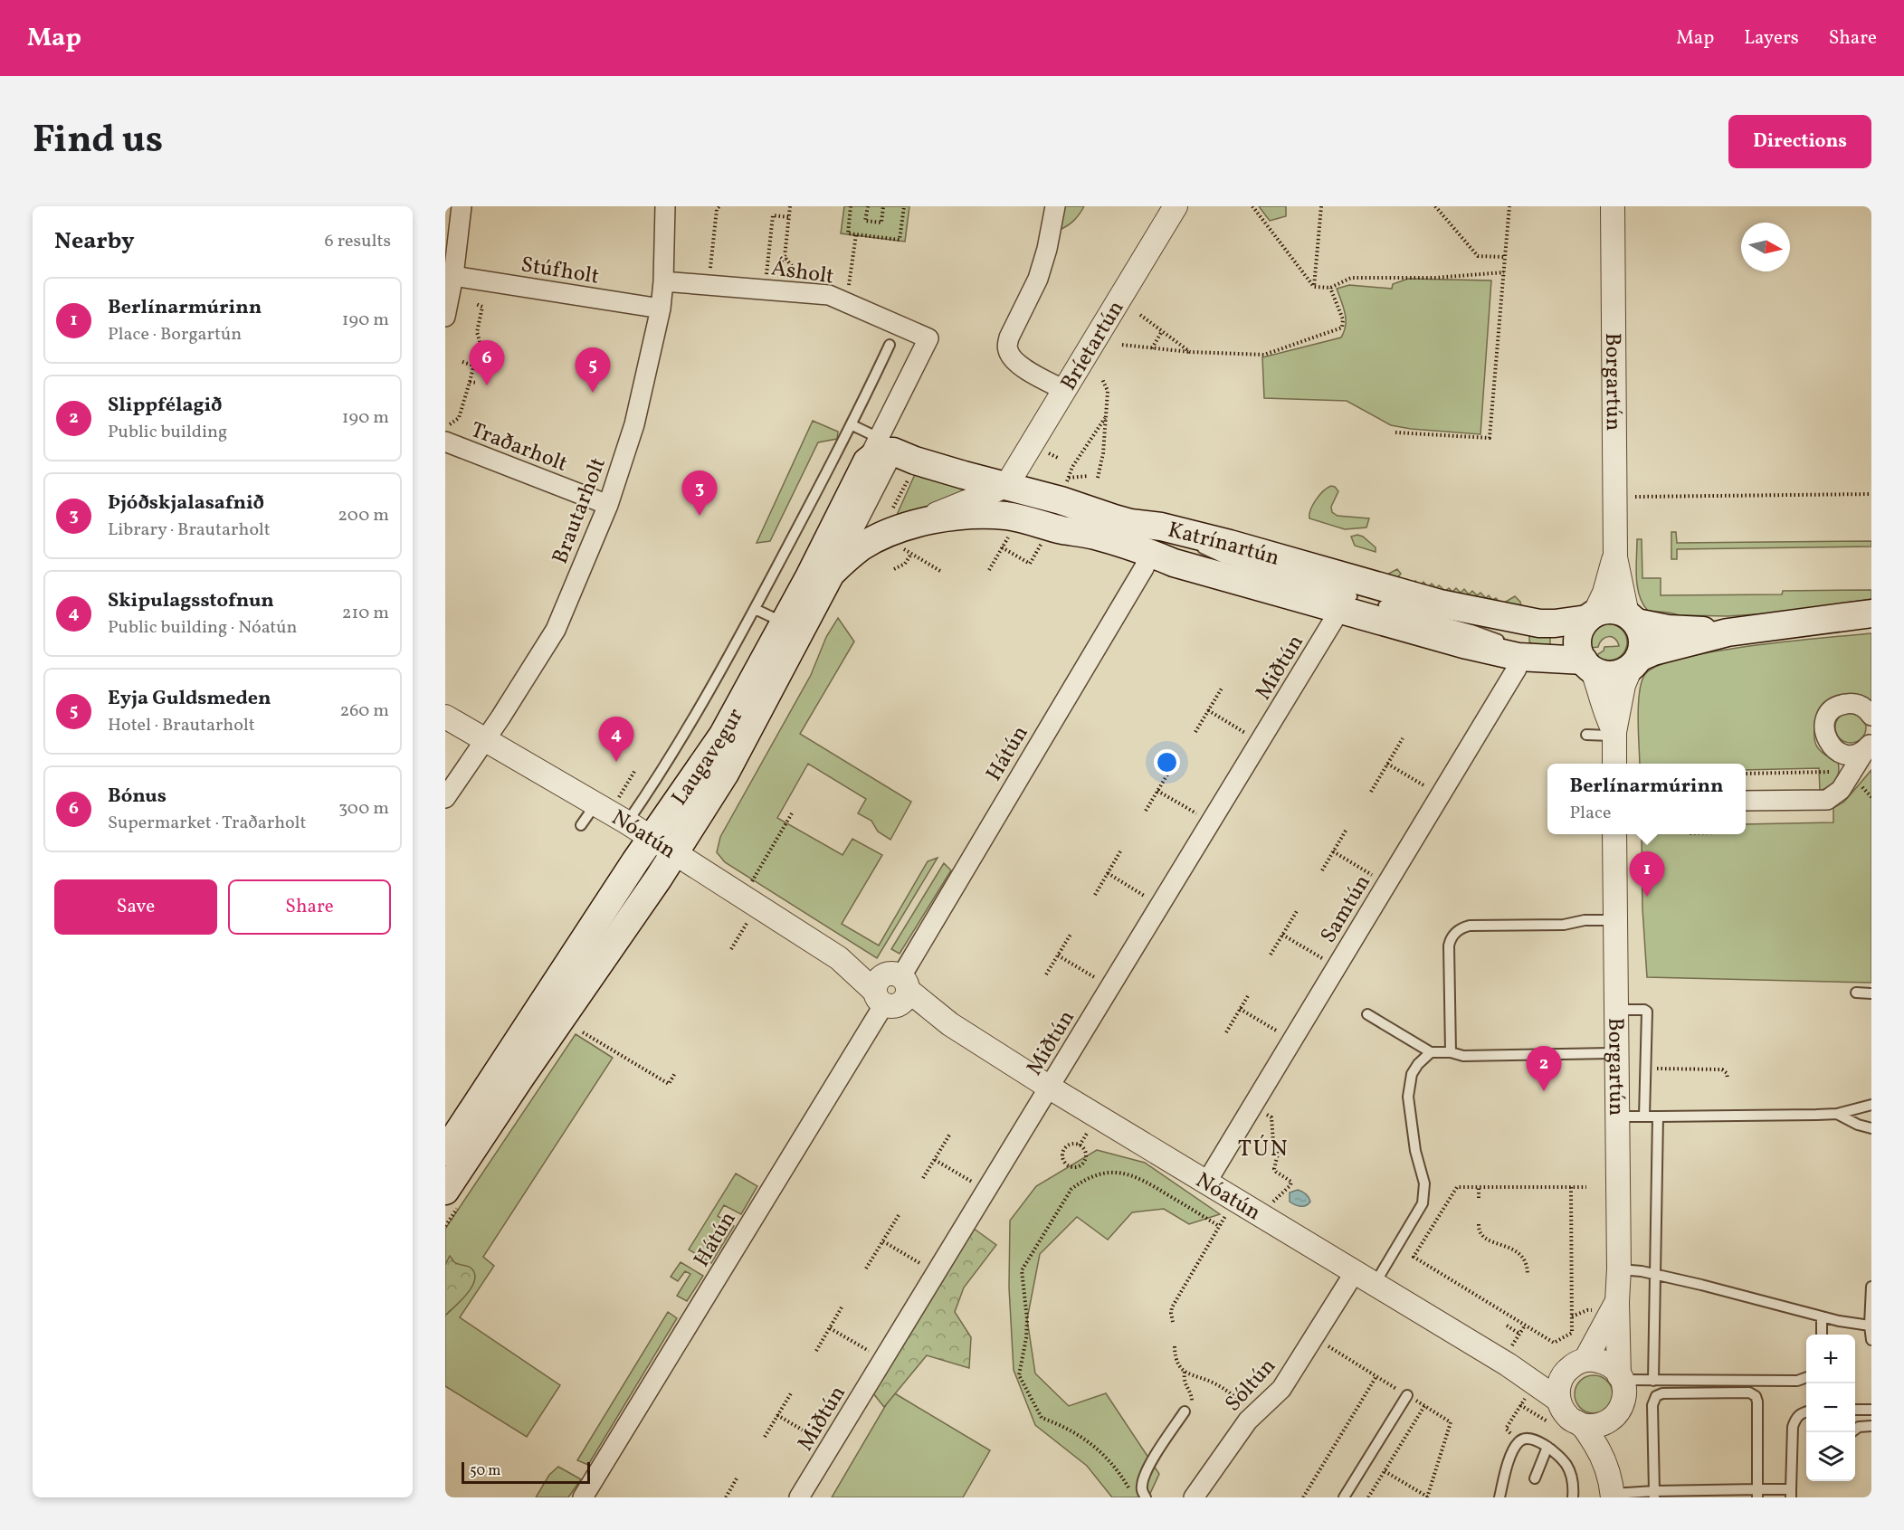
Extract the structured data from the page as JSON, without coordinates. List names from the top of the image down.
{
  "streets": {
    "main road": ["Borgartún", "Katrínartún", "Laugavegur"],
    "street": [
      "Stúfholt",
      "Ásholt",
      "Bríetartún",
      "Traðarholt",
      "Brautarholt",
      "Miðtún",
      "Hátún",
      "Nóatún",
      "Samtún",
      "Sóltún"
    ]
  },
  "crossings": [
    ["Stúfholt", "Brautarholt"],
    ["Ásholt", "Brautarholt"],
    ["Ásholt", "Laugavegur"],
    ["Bríetartún", "Katrínartún"],
    ["Borgartún", "Katrínartún"],
    ["Borgartún", "Nóatún"],
    ["Traðarholt", "Brautarholt"],
    ["Brautarholt", "Nóatún"],
    ["Katrínartún", "Miðtún"],
    ["Katrínartún", "Hátún"],
    ["Katrínartún", "Laugavegur"],
    ["Katrínartún", "Samtún"],
    ["Miðtún", "Nóatún"],
    ["Hátún", "Nóatún"],
    ["Laugavegur", "Nóatún"],
    ["Nóatún", "Samtún"],
    ["Nóatún", "Sóltún"]
  ],
  "districts": ["TÚN"],
  "scale_bar": "50 m",
  "north": "right",
  "page": {
    "header": "Map",
    "nav": ["Map", "Layers", "Share"],
    "title": "Find us",
    "buttons": [
      "Directions",
      ["Save", "Share"]
    ],
    "heading": ["Nearby", "6 results"],
    "list": [
      {
        "mark": "1",
        "name": "Berlínarmúrinn",
        "note": "Place · Borgartún",
        "value": "190 m"
      },
      {
        "mark": "2",
        "name": "Slippfélagið",
        "note": "Public building",
        "value": "190 m"
      },
      {
        "mark": "3",
        "name": "Þjóðskjalasafnið",
        "note": "Library · Brautarholt",
        "value": "200 m"
      },
      {
        "mark": "4",
        "name": "Skipulagsstofnun",
        "note": "Public building · Nóatún",
        "value": "210 m"
      },
      {
        "mark": "5",
        "name": "Eyja Guldsmeden",
        "note": "Hotel · Brautarholt",
        "value": "260 m"
      },
      {
        "mark": "6",
        "name": "Bónus",
        "note": "Supermarket · Traðarholt",
        "value": "300 m"
      }
    ],
    "pins": [
      "6",
      "5",
      "3",
      "4",
      "1",
      "2"
    ],
    "popup": ["Berlínarmúrinn", "Place"],
    "map_buttons": ["+", "−"],
    "scale": "50 m"
  }
}
